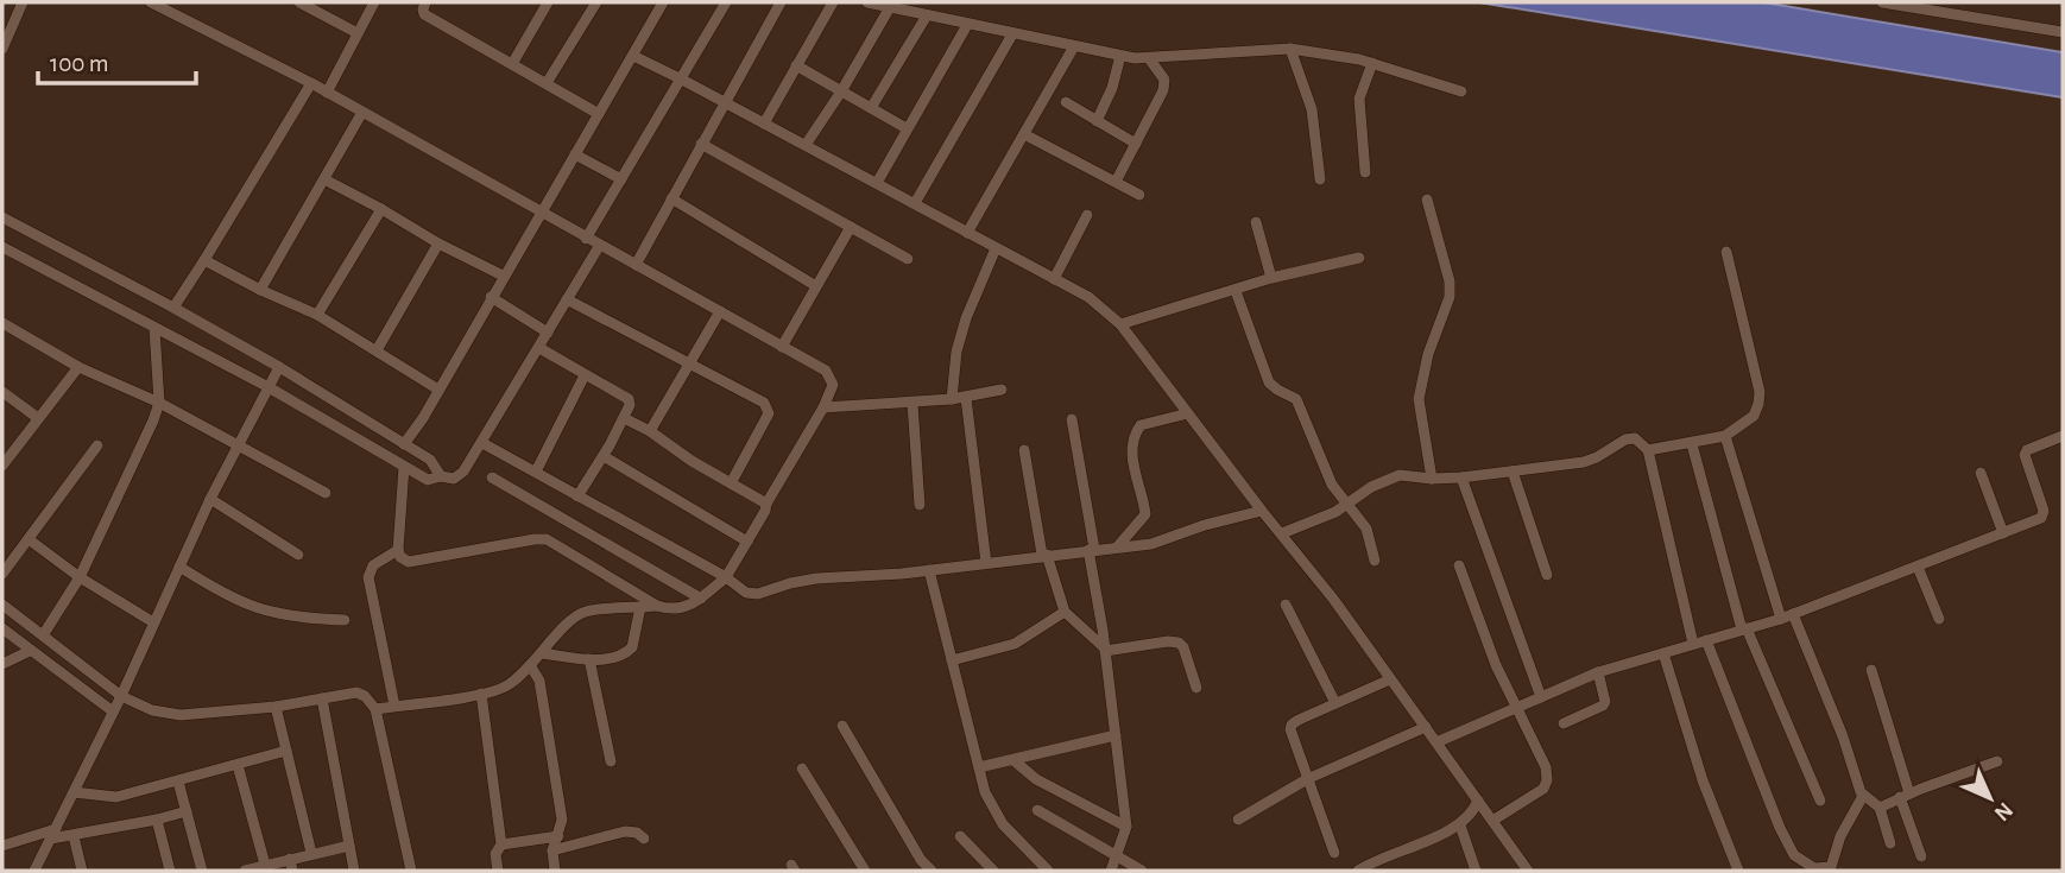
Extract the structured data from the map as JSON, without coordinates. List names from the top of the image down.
{
  "scale_bar": "100 m",
  "north": "bottom right"
}
